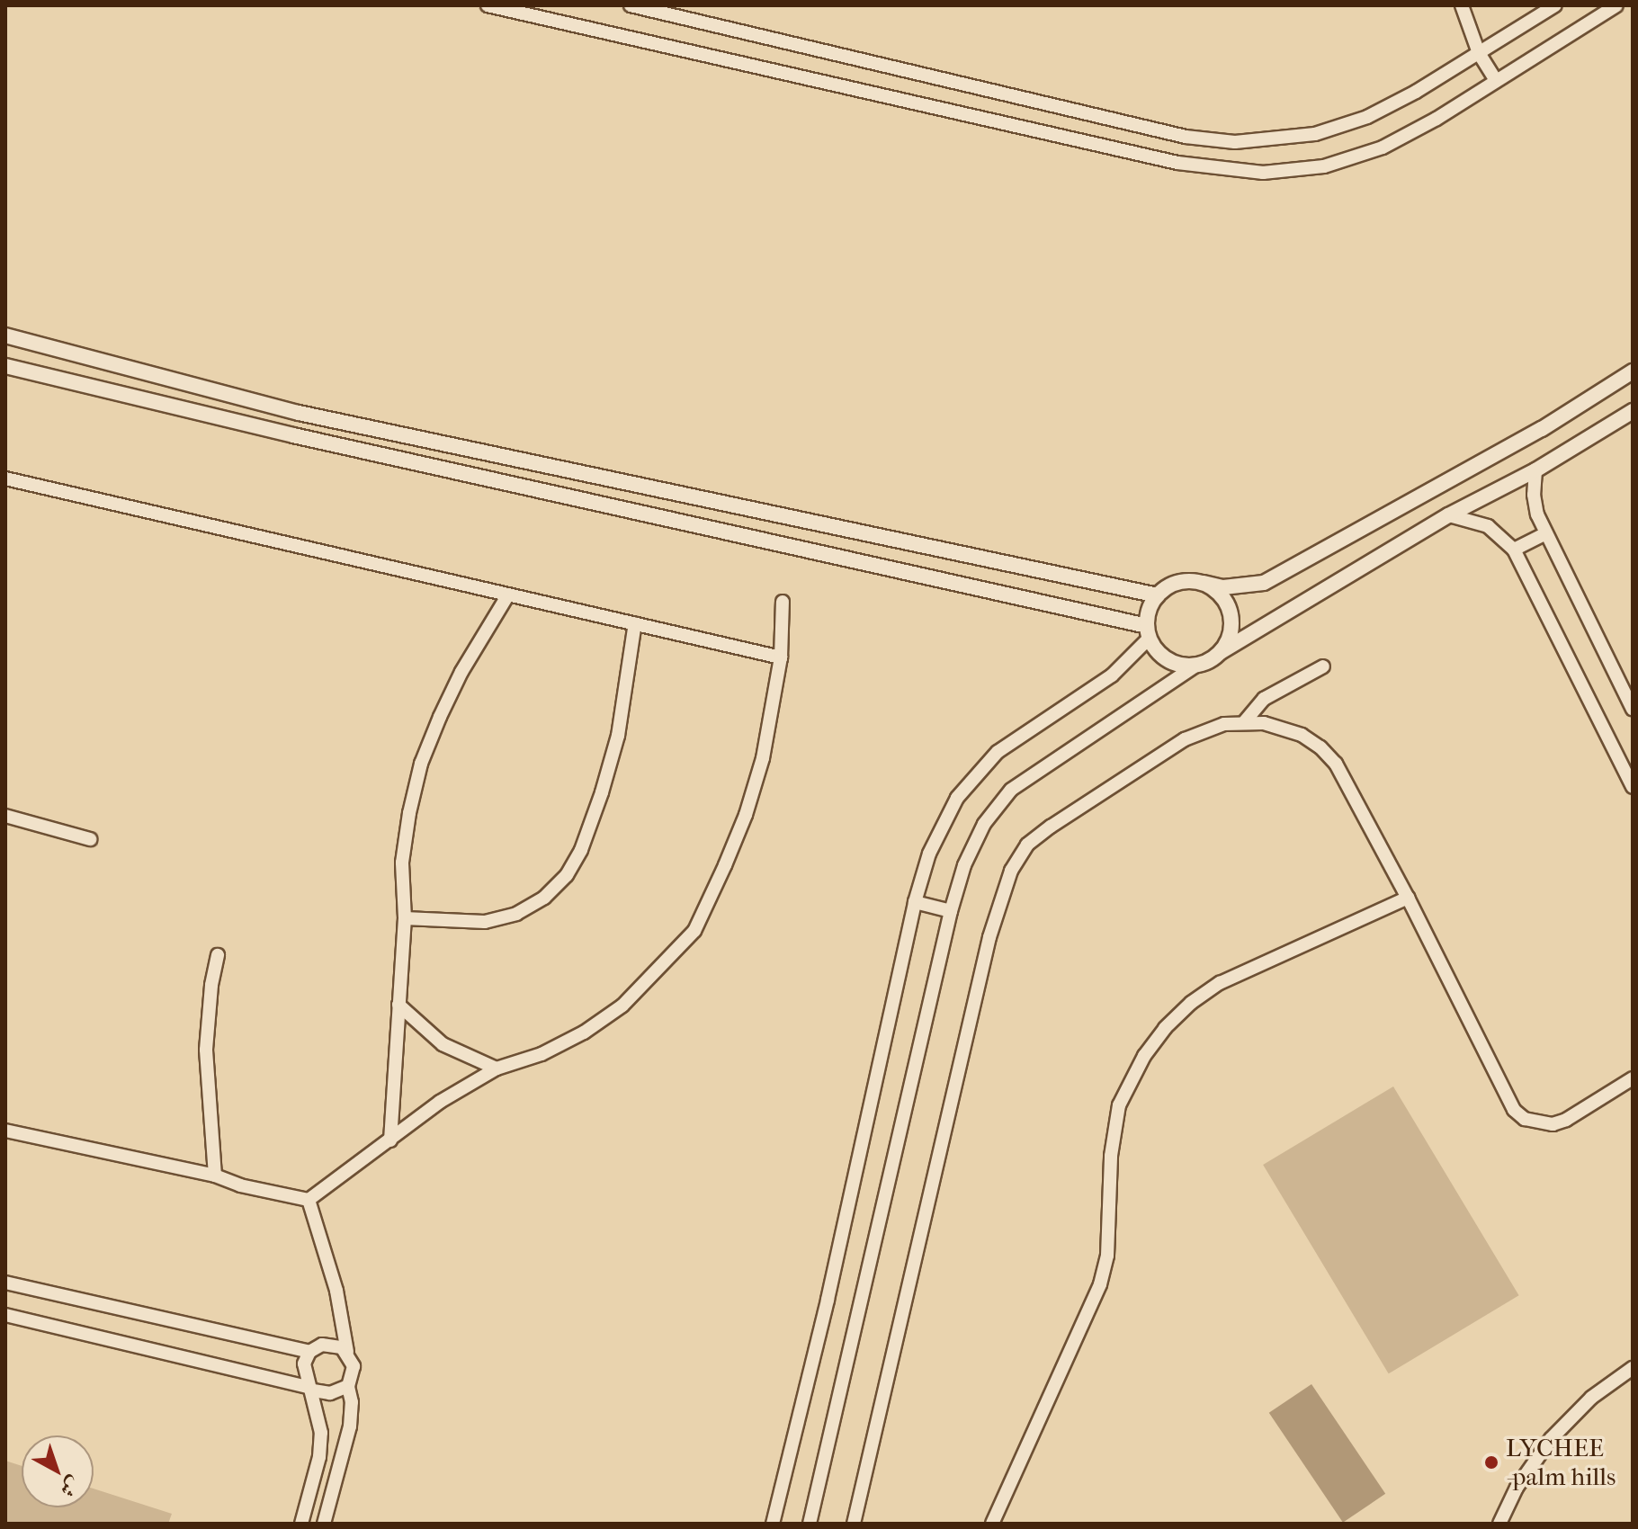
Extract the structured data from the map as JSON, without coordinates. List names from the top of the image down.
{
  "places": ["LYCHEE -palm hills"],
  "north": "bottom right"
}
